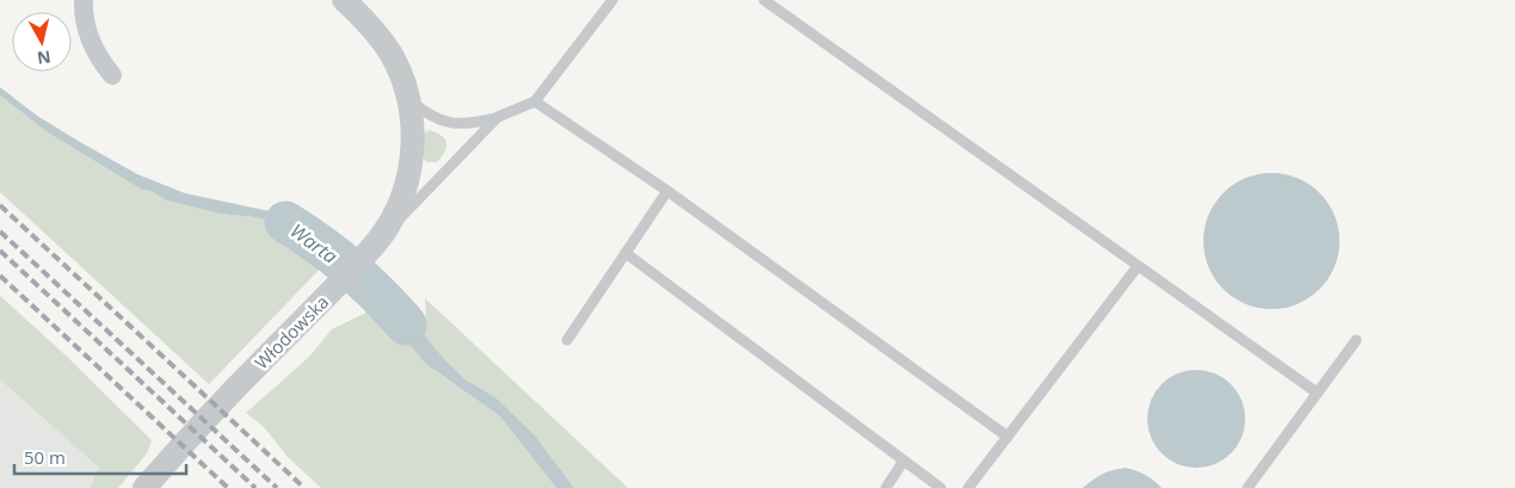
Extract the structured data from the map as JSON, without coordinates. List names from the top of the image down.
{
  "streets": {
    "street": ["Włodowska"]
  },
  "water": ["Warta"],
  "scale_bar": "50 m",
  "north": "bottom"
}
